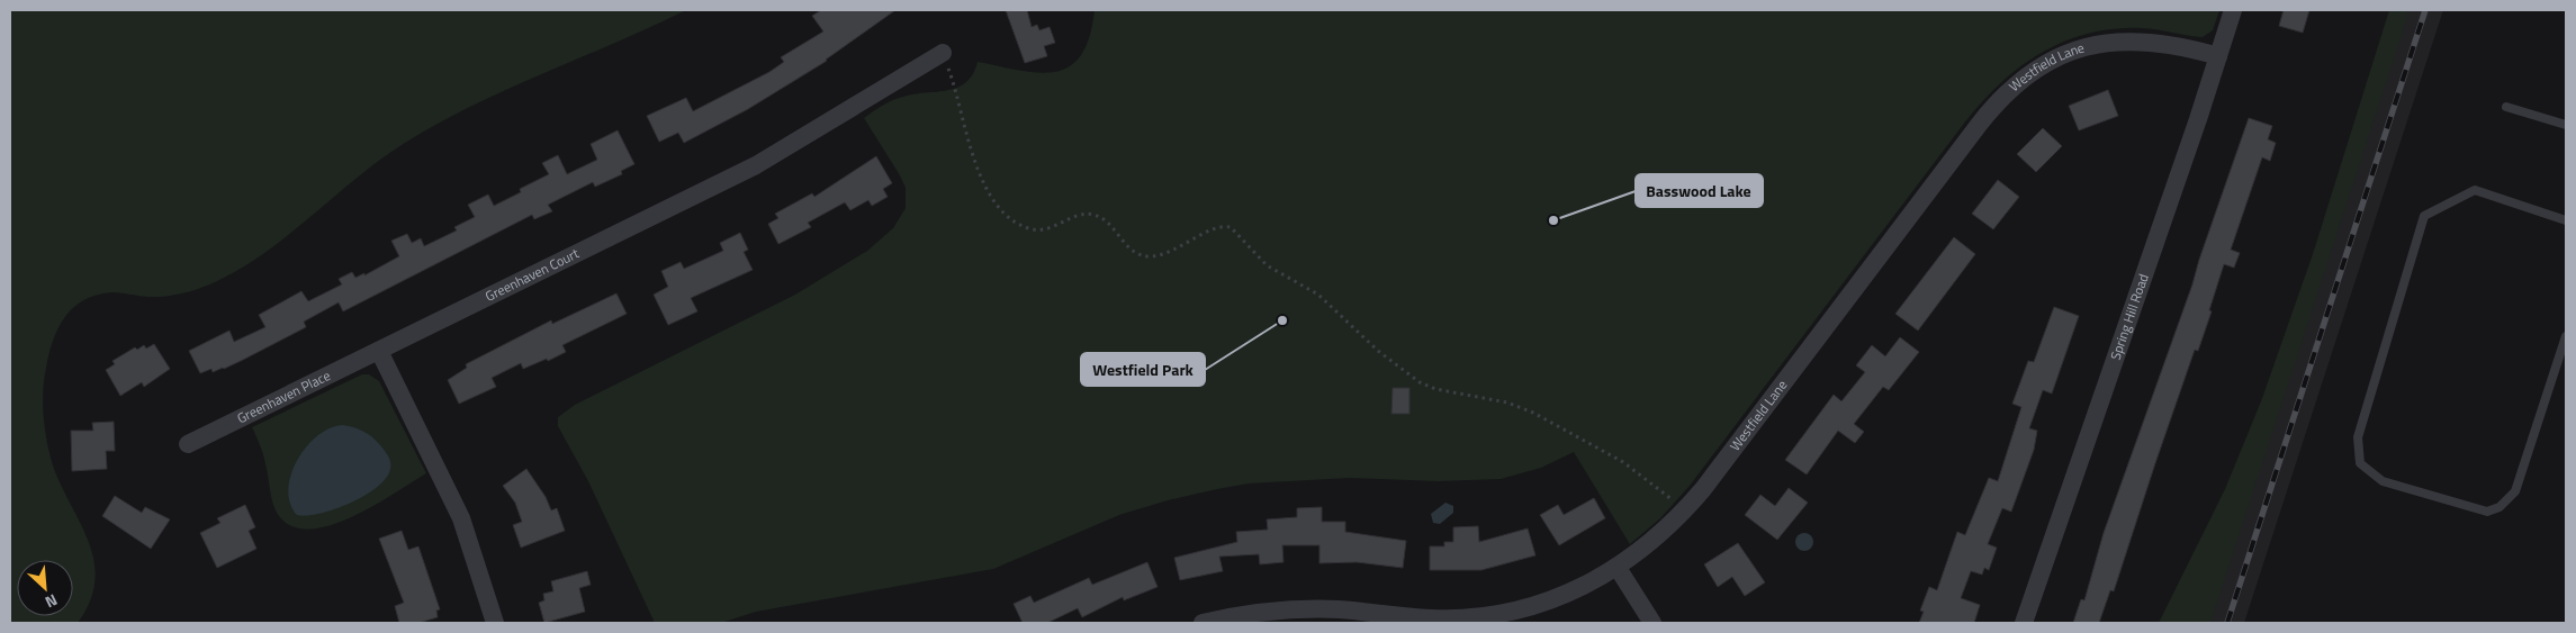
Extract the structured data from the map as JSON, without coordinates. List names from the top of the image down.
{
  "streets": {
    "street": [
      "Westfield Lane",
      "Greenhaven Court",
      "Spring Hill Road",
      "Greenhaven Place"
    ]
  },
  "crossings": [
    ["Westfield Lane", "Spring Hill Road"],
    ["Greenhaven Court", "Greenhaven Place"]
  ],
  "places": ["Basswood Lake", "Westfield Park"],
  "north": "bottom right"
}
